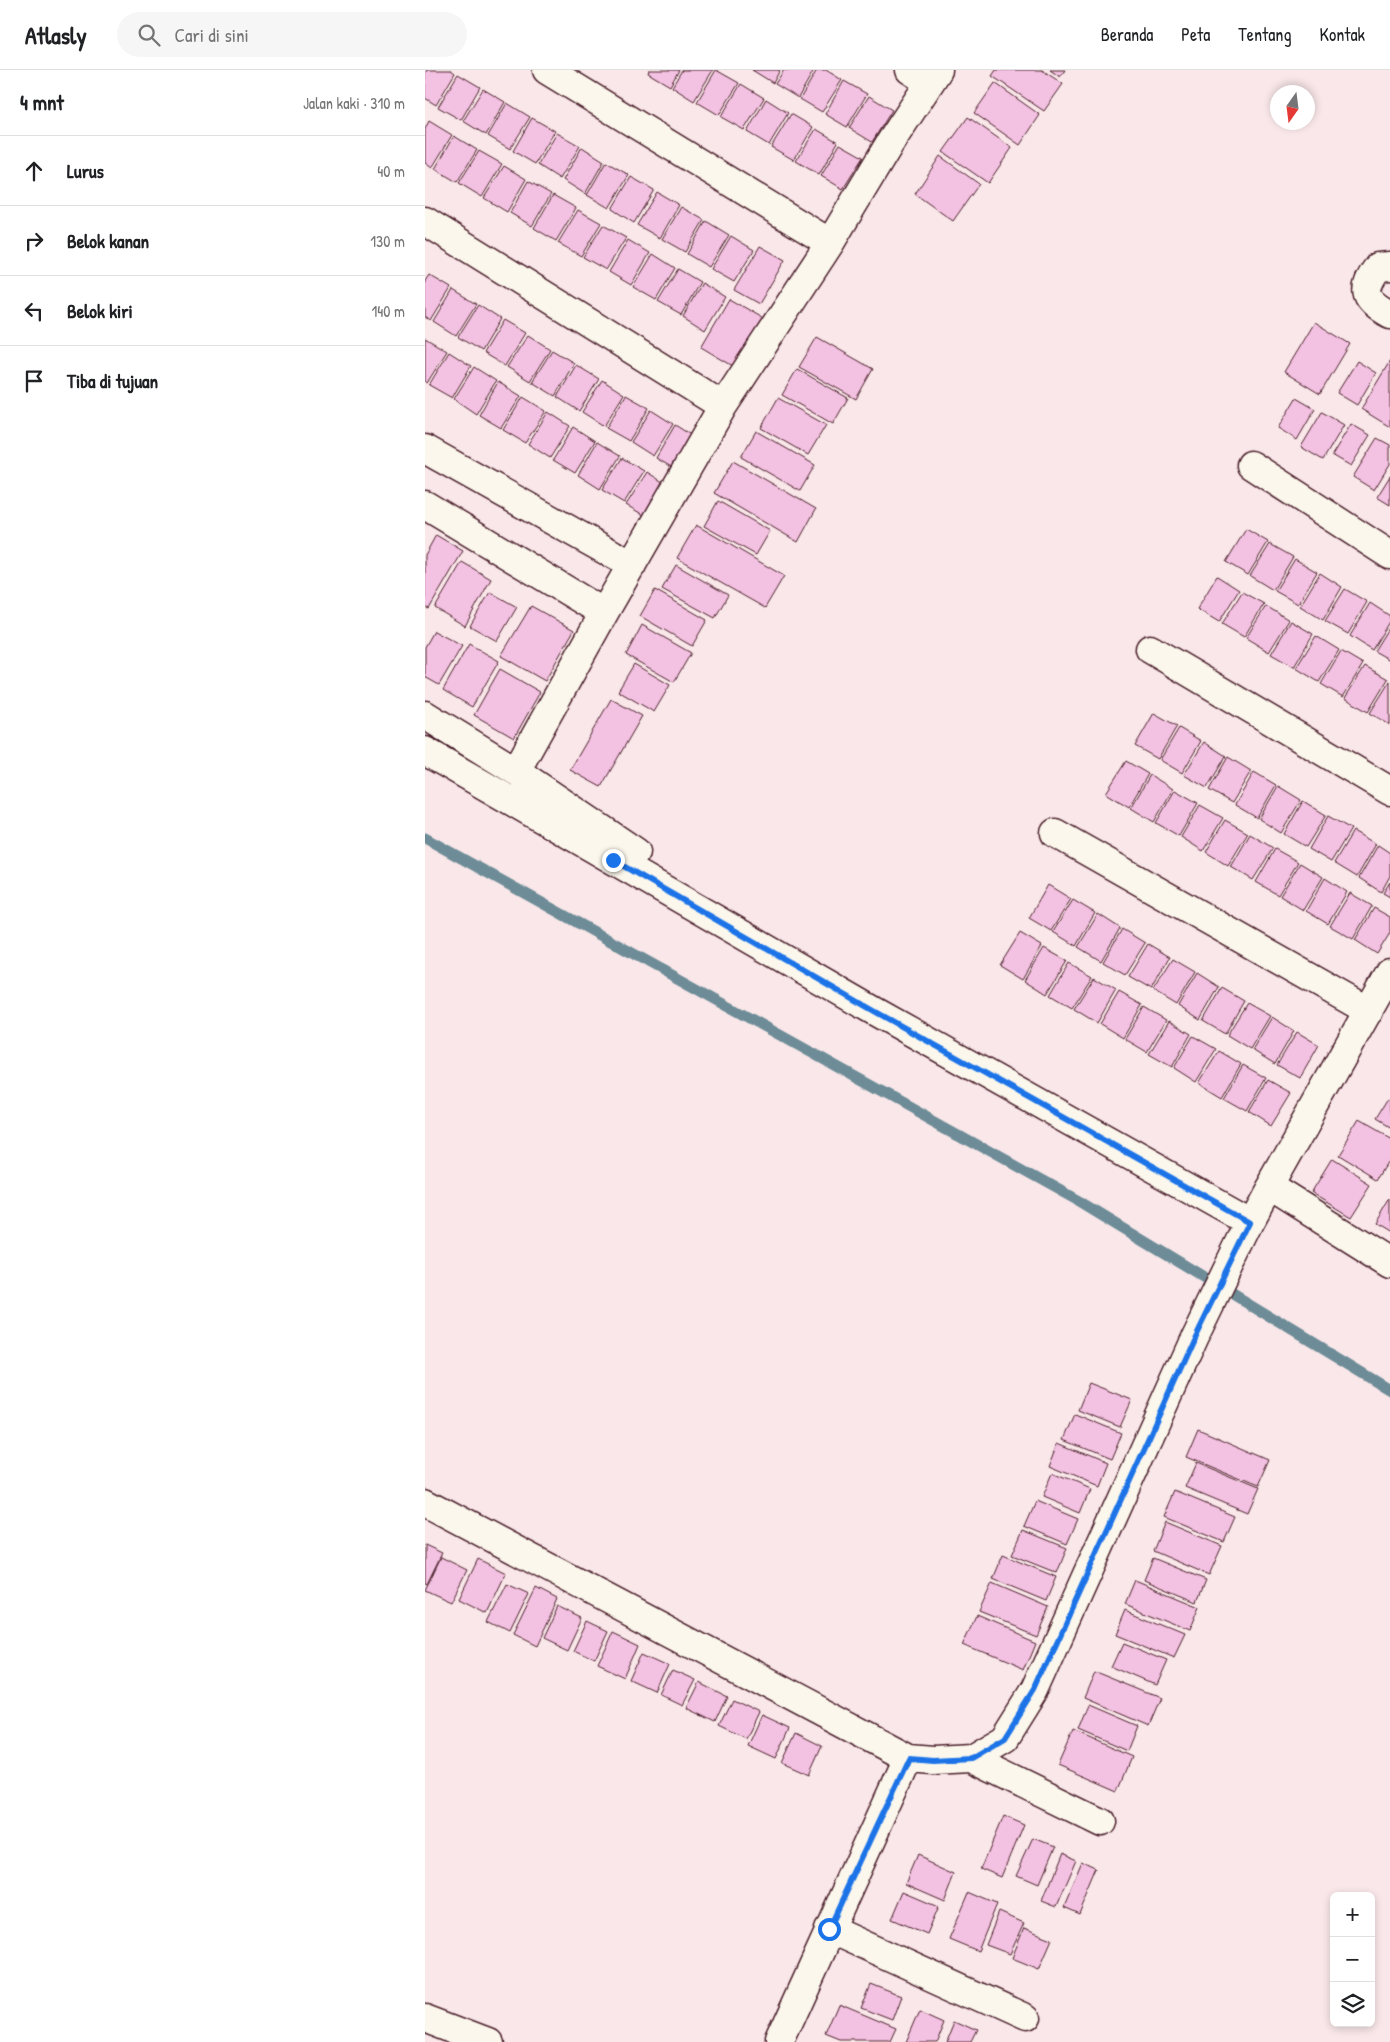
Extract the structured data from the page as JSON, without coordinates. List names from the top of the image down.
{
  "north": "bottom",
  "page": {
    "header": "Atlasly",
    "search": "Cari di sini",
    "nav": [
      "Beranda",
      "Peta",
      "Tentang",
      "Kontak"
    ],
    "heading": ["4 mnt", "Jalan kaki · 310 m"],
    "list": [
      ["Lurus", "40 m"],
      ["Belok kanan", "130 m"],
      ["Belok kiri", "140 m"],
      "Tiba di tujuan"
    ],
    "map_buttons": ["+", "−"]
  }
}
